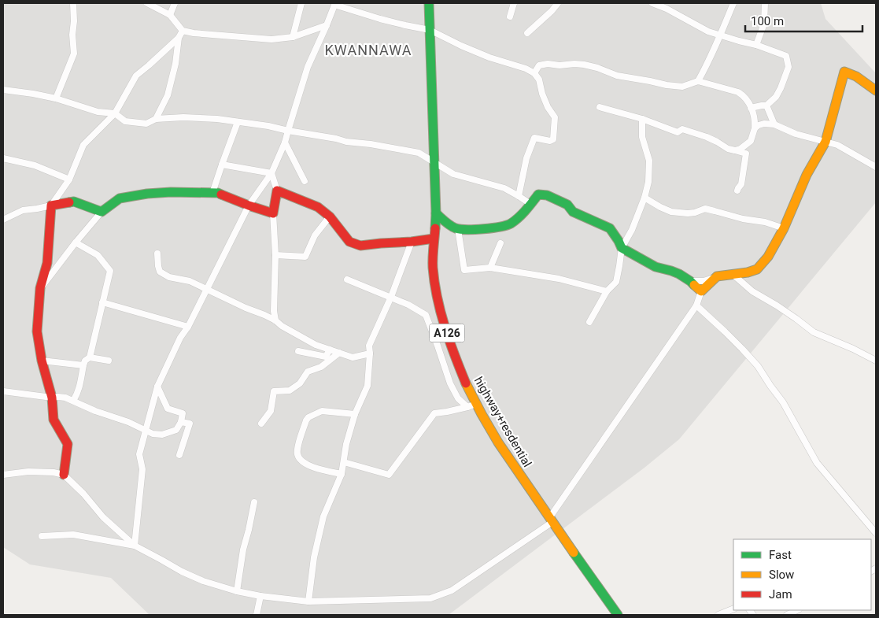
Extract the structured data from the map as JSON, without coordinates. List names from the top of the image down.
{
  "streets": {
    "main road": ["A126", "highway+resdential"]
  },
  "districts": ["KWANNAWA"],
  "legend": ["Fast", "Slow", "Jam"],
  "scale_bar": "100 m"
}
